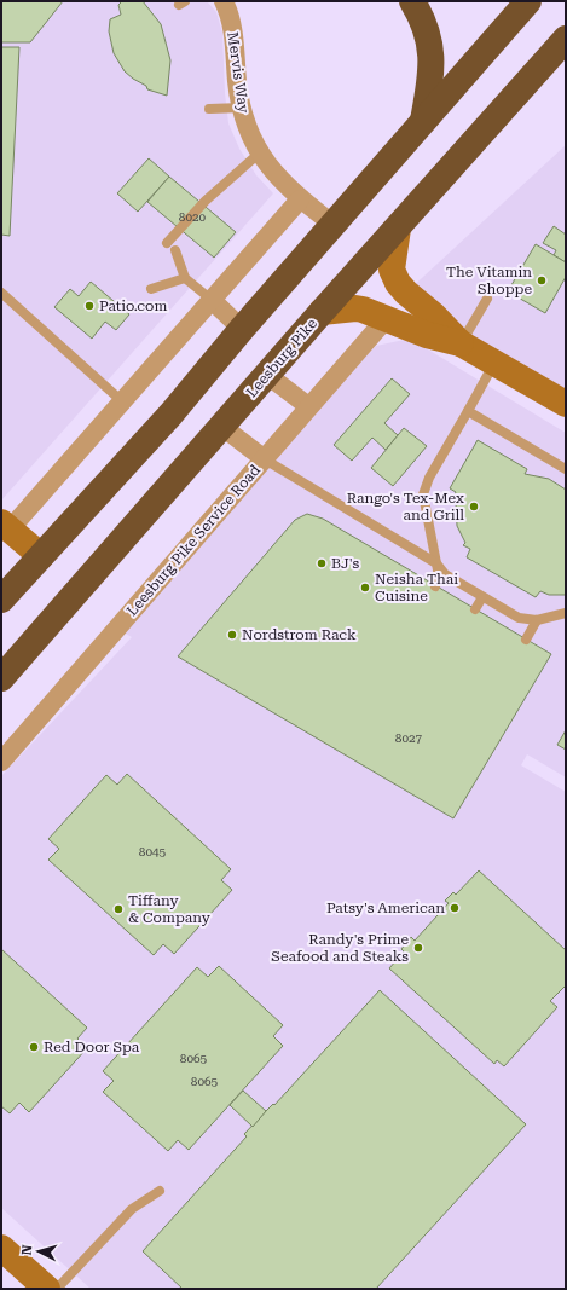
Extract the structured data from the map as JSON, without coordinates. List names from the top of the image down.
{
  "streets": {
    "highway": ["Leesburg Pike"],
    "street": ["Mervis Way", "Leesburg Pike Service Road"]
  },
  "places": [
    "The Vitamin Shoppe",
    "Patio.com",
    "Rango's Tex-Mex and Grill",
    "BJ's",
    "Neisha Thai Cuisine",
    "Nordstrom Rack",
    "Patsy's American",
    "Tiffany & Company",
    "Randy's Prime Seafood and Steaks",
    "Red Door Spa"
  ],
  "house_numbers": [
    "8020",
    "8027",
    "8045",
    "8065",
    "8065"
  ],
  "north": "left"
}
